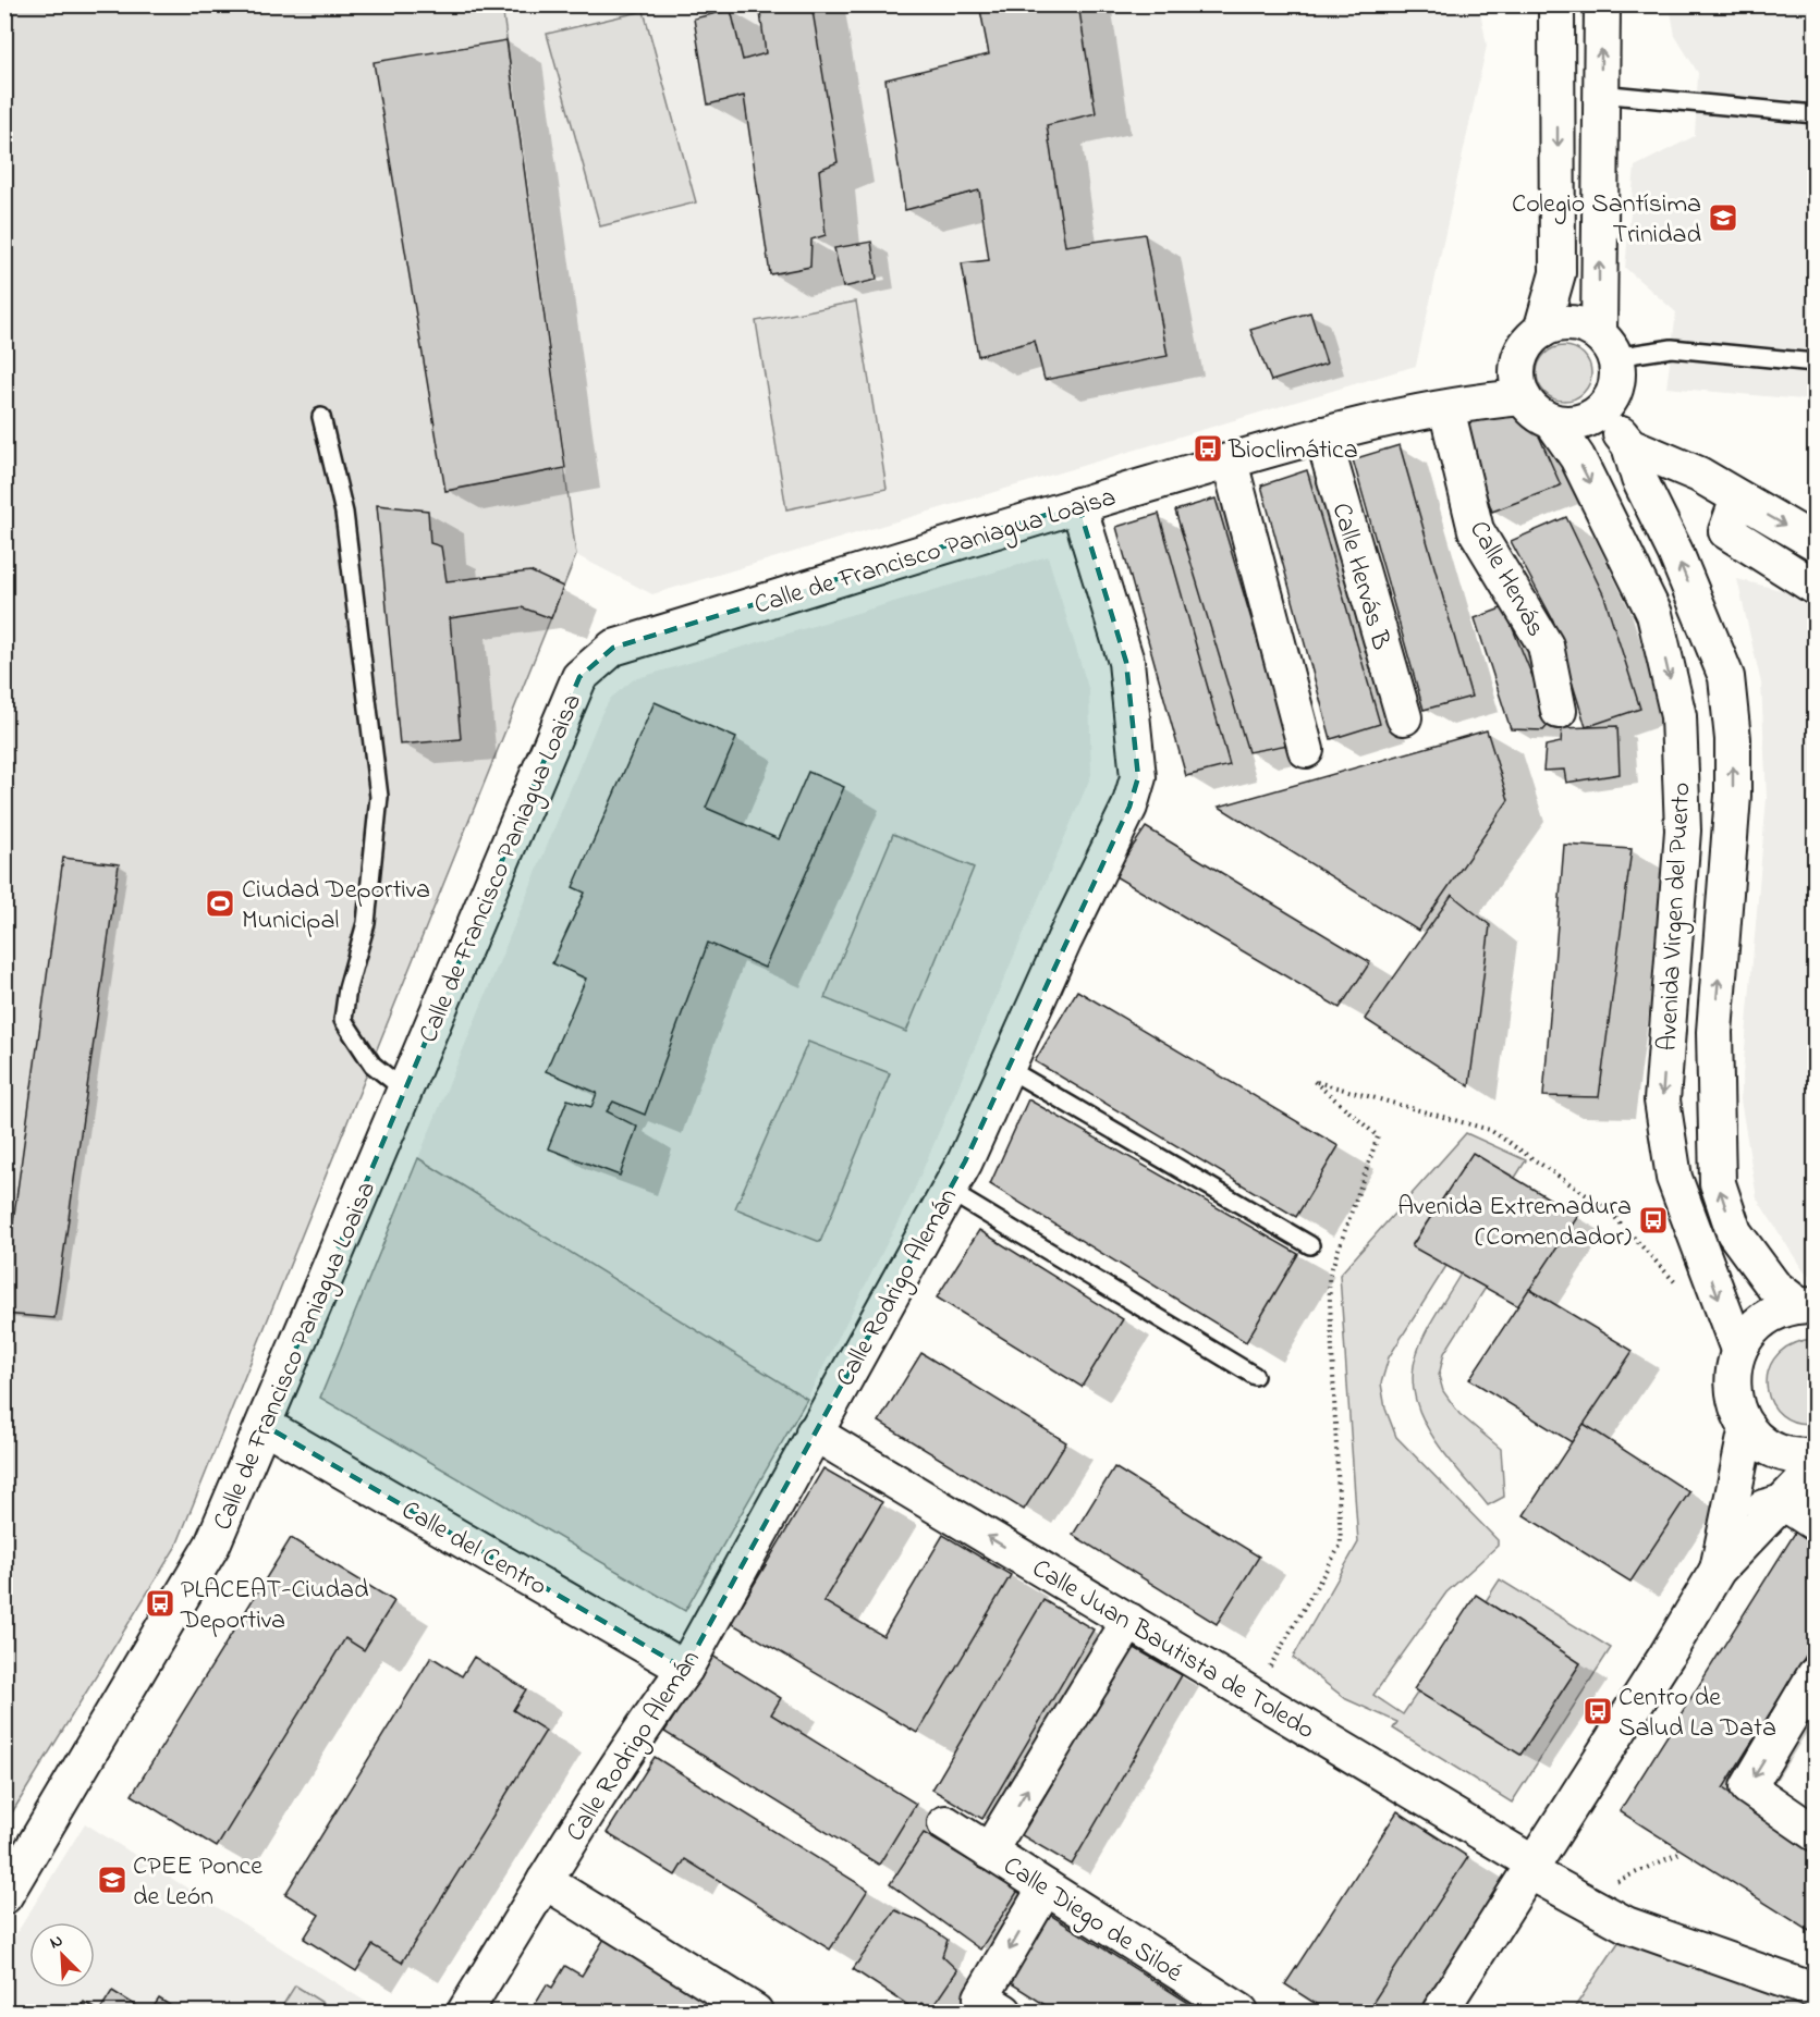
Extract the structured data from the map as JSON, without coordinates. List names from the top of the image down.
{
  "streets": {
    "street": [
      "Calle de Francisco Paniagua Loaisa",
      "Calle Hervás B",
      "Calle Hervás",
      "Avenida Virgen del Puerto",
      "Calle Rodrigo Alemán",
      "Calle del Centro",
      "Calle Juan Bautista de Toledo",
      "Calle Diego de Siloé"
    ]
  },
  "crossings": [
    ["Calle de Francisco Paniagua Loaisa", "Calle Hervás B"],
    ["Calle de Francisco Paniagua Loaisa", "Calle Hervás"],
    ["Calle de Francisco Paniagua Loaisa", "Avenida Virgen del Puerto"],
    ["Calle de Francisco Paniagua Loaisa", "Calle Rodrigo Alemán"],
    ["Calle de Francisco Paniagua Loaisa", "Calle del Centro"],
    ["Calle Rodrigo Alemán", "Calle del Centro"],
    ["Calle Rodrigo Alemán", "Calle Juan Bautista de Toledo"]
  ],
  "places": {
    "school or university": ["Colegio Santísima Trinidad", "CPEE Ponce de León"],
    "bus stop": [
      "Bioclimática",
      "Avenida Extremadura (Comendador)",
      "PLACEAT-Ciudad Deportiva",
      "Centro de Salud La Data"
    ],
    "sports": ["Ciudad Deportiva Municipal"]
  },
  "north": "top left"
}
